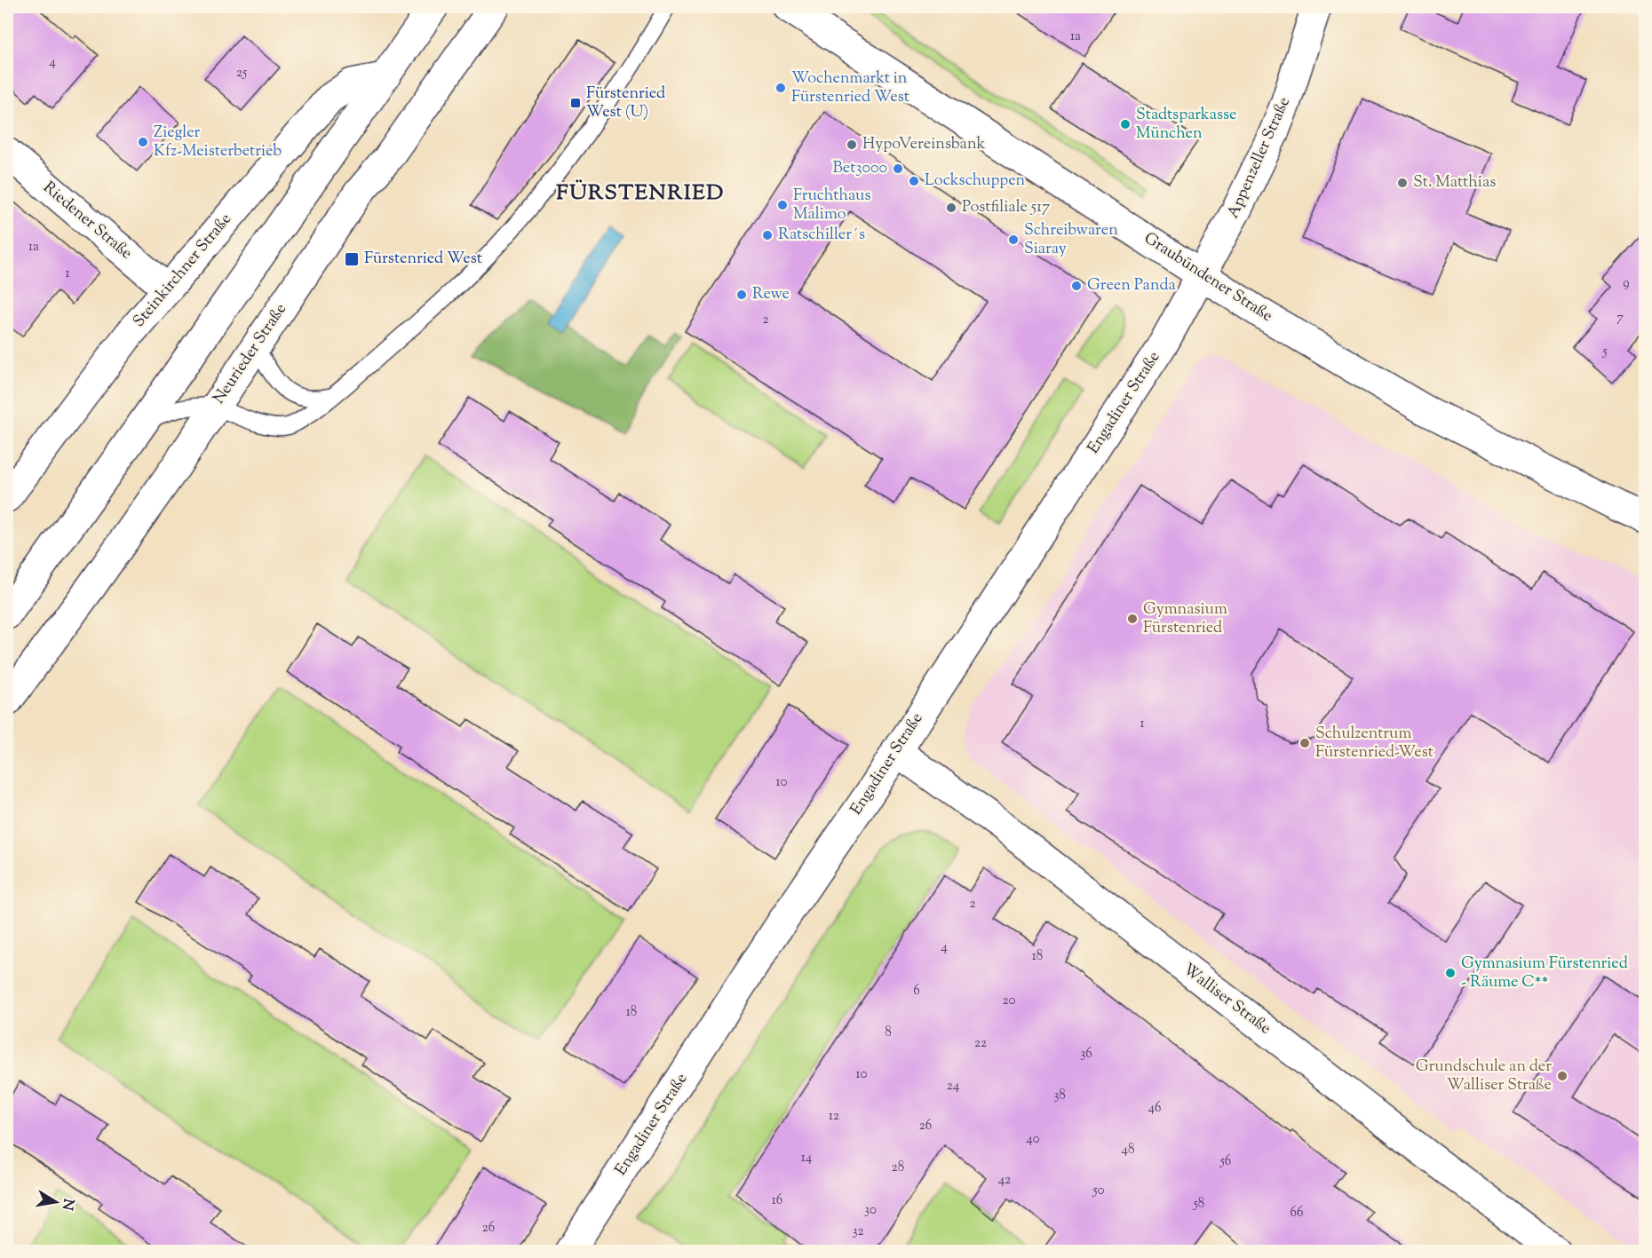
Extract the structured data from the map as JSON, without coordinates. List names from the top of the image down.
{
  "streets": {
    "street": [
      "Appenzeller Straße",
      "Riedener Straße",
      "Steinkirchner Straße",
      "Graubündener Straße",
      "Neurieder Straße",
      "Engadiner Straße",
      "Walliser Straße"
    ]
  },
  "crossings": [
    ["Appenzeller Straße", "Graubündener Straße"],
    ["Appenzeller Straße", "Engadiner Straße"],
    ["Riedener Straße", "Steinkirchner Straße"],
    ["Graubündener Straße", "Engadiner Straße"],
    ["Engadiner Straße", "Walliser Straße"]
  ],
  "districts": ["FÜRSTENRIED"],
  "places": {
    "other": [
      "Wochenmarkt in Fürstenried West",
      "Stadtsparkasse München",
      "Ziegler Kfz-Meisterbetrieb",
      "HypoVereinsbank",
      "Bet3000",
      "Lockschuppen",
      "St. Matthias",
      "Fruchthaus Malimo",
      "Postfiliale 517",
      "Ratschiller´s",
      "Schreibwaren Siaray",
      "Green Panda",
      "Rewe",
      "Gymnasium Fürstenried",
      "Schulzentrum Fürstenried-West",
      "Gymnasium Fürstenried - Räume C**",
      "Grundschule an der Walliser Straße"
    ],
    "transit": ["Fürstenried West (U)", "Fürstenried West"]
  },
  "house_numbers": [
    "1a",
    "4",
    "25",
    "1a",
    "1",
    "9",
    "7",
    "2",
    "5",
    "1",
    "10",
    "2",
    "4",
    "18",
    "6",
    "20",
    "18",
    "8",
    "22",
    "36",
    "10",
    "24",
    "38",
    "46",
    "12",
    "26",
    "40",
    "48",
    "14",
    "56",
    "28",
    "42",
    "50",
    "16",
    "58",
    "30",
    "66",
    "26",
    "32"
  ],
  "north": "right"
}
